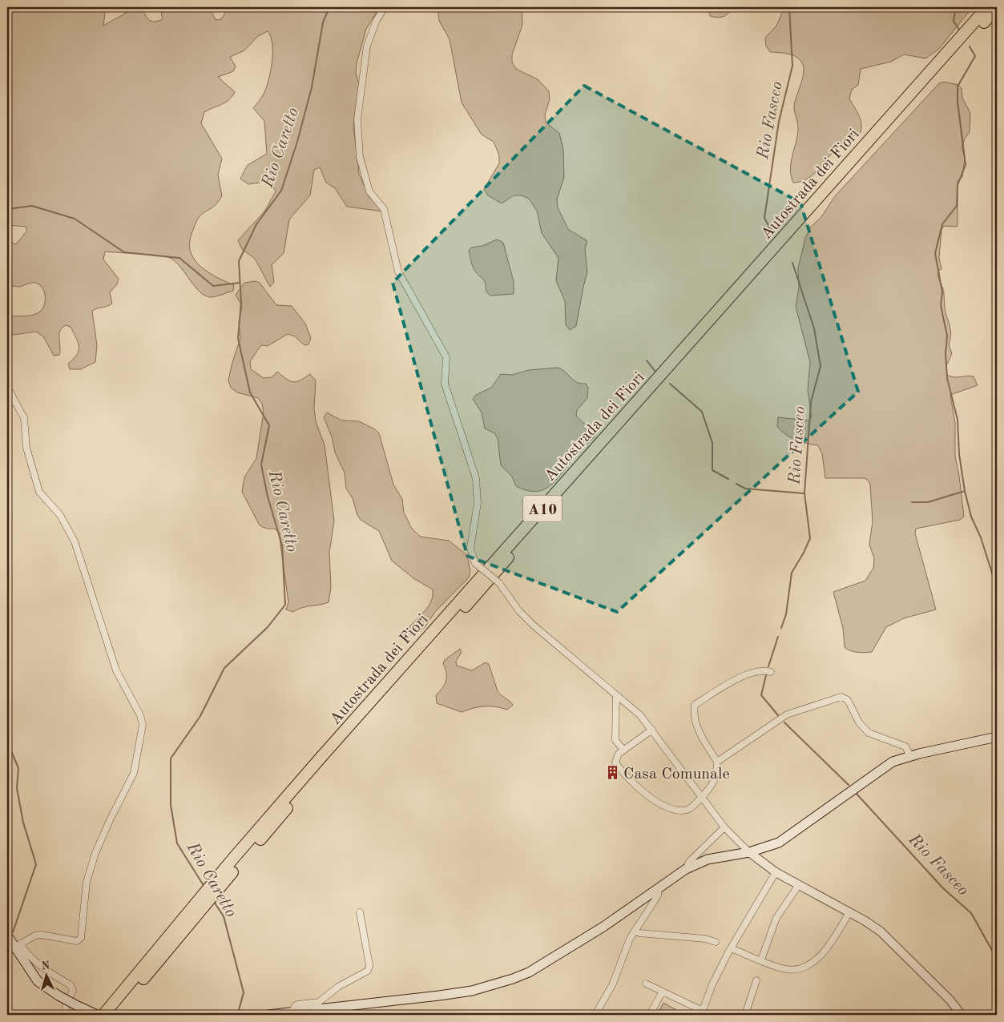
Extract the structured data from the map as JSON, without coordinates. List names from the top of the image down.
{
  "streets": {
    "highway": ["Autostrada dei Fiori", "A10"]
  },
  "water": ["Rio Fasceo", "Rio Caretto"],
  "places": {
    "building": ["Casa Comunale"]
  },
  "north": "top"
}
